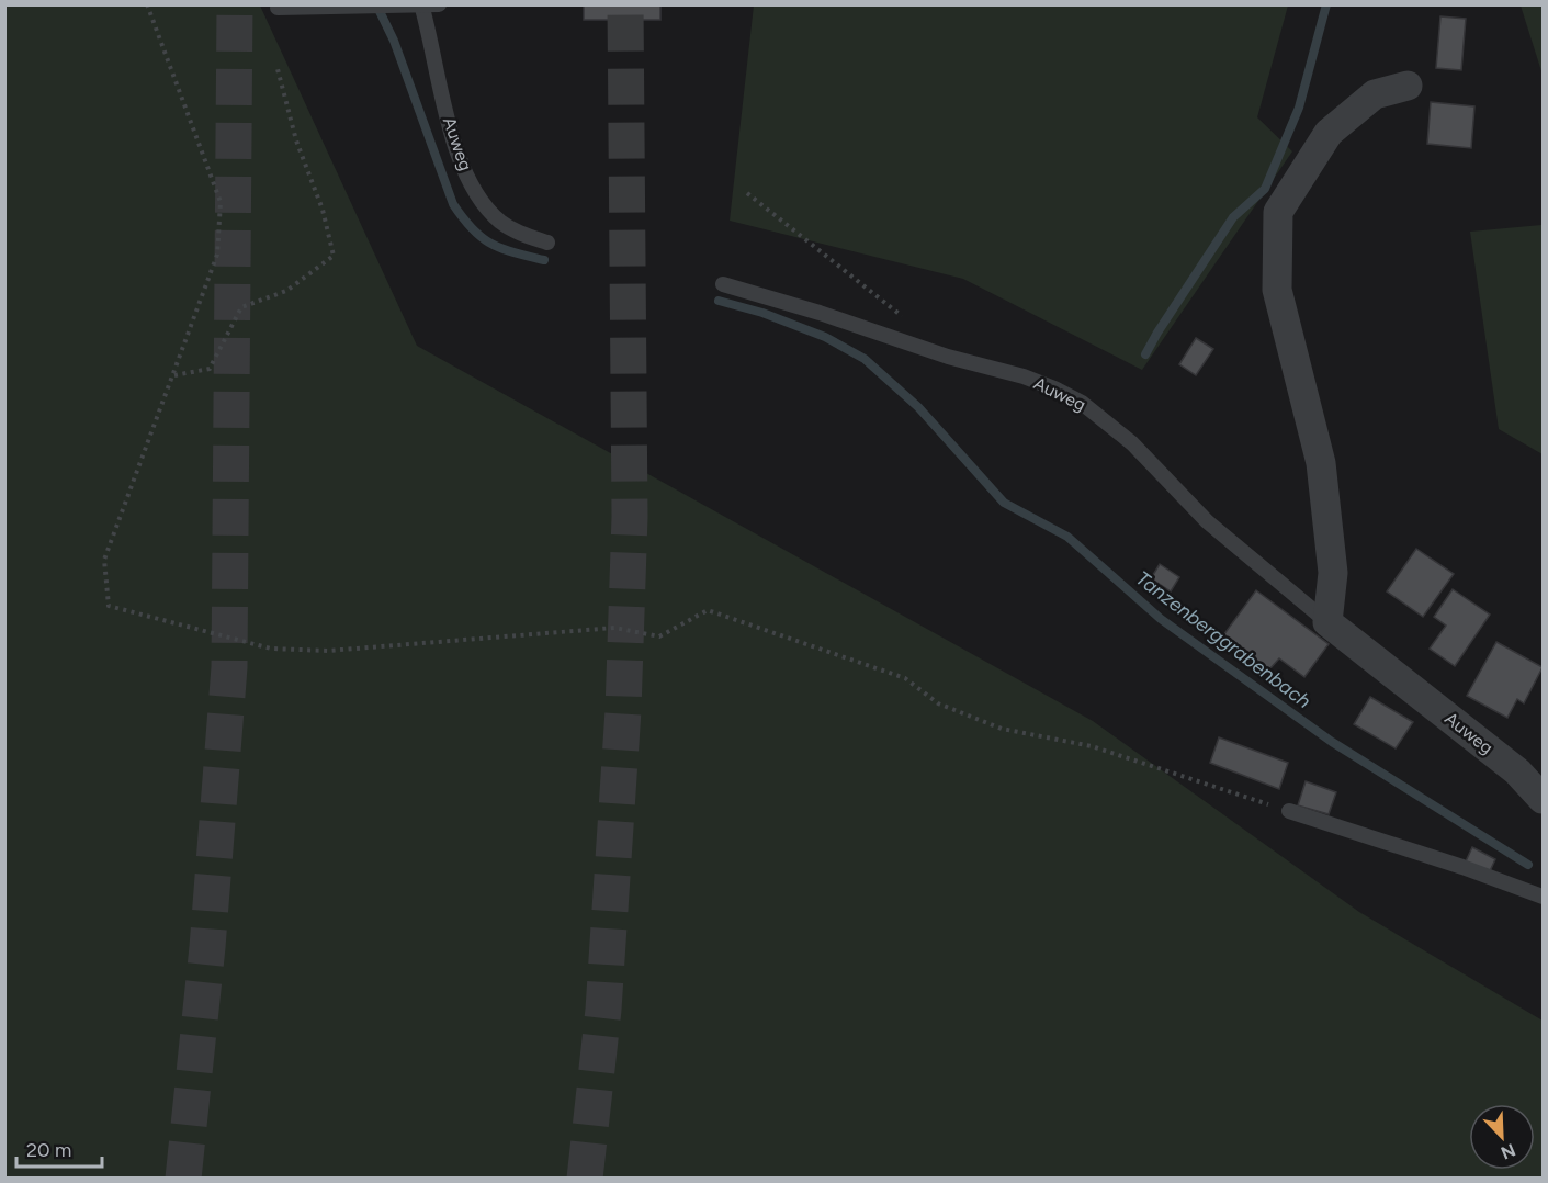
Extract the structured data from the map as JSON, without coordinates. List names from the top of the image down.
{
  "streets": {
    "street": ["Auweg"]
  },
  "water": ["Tanzenberggrabenbach"],
  "scale_bar": "20 m",
  "north": "bottom right"
}
